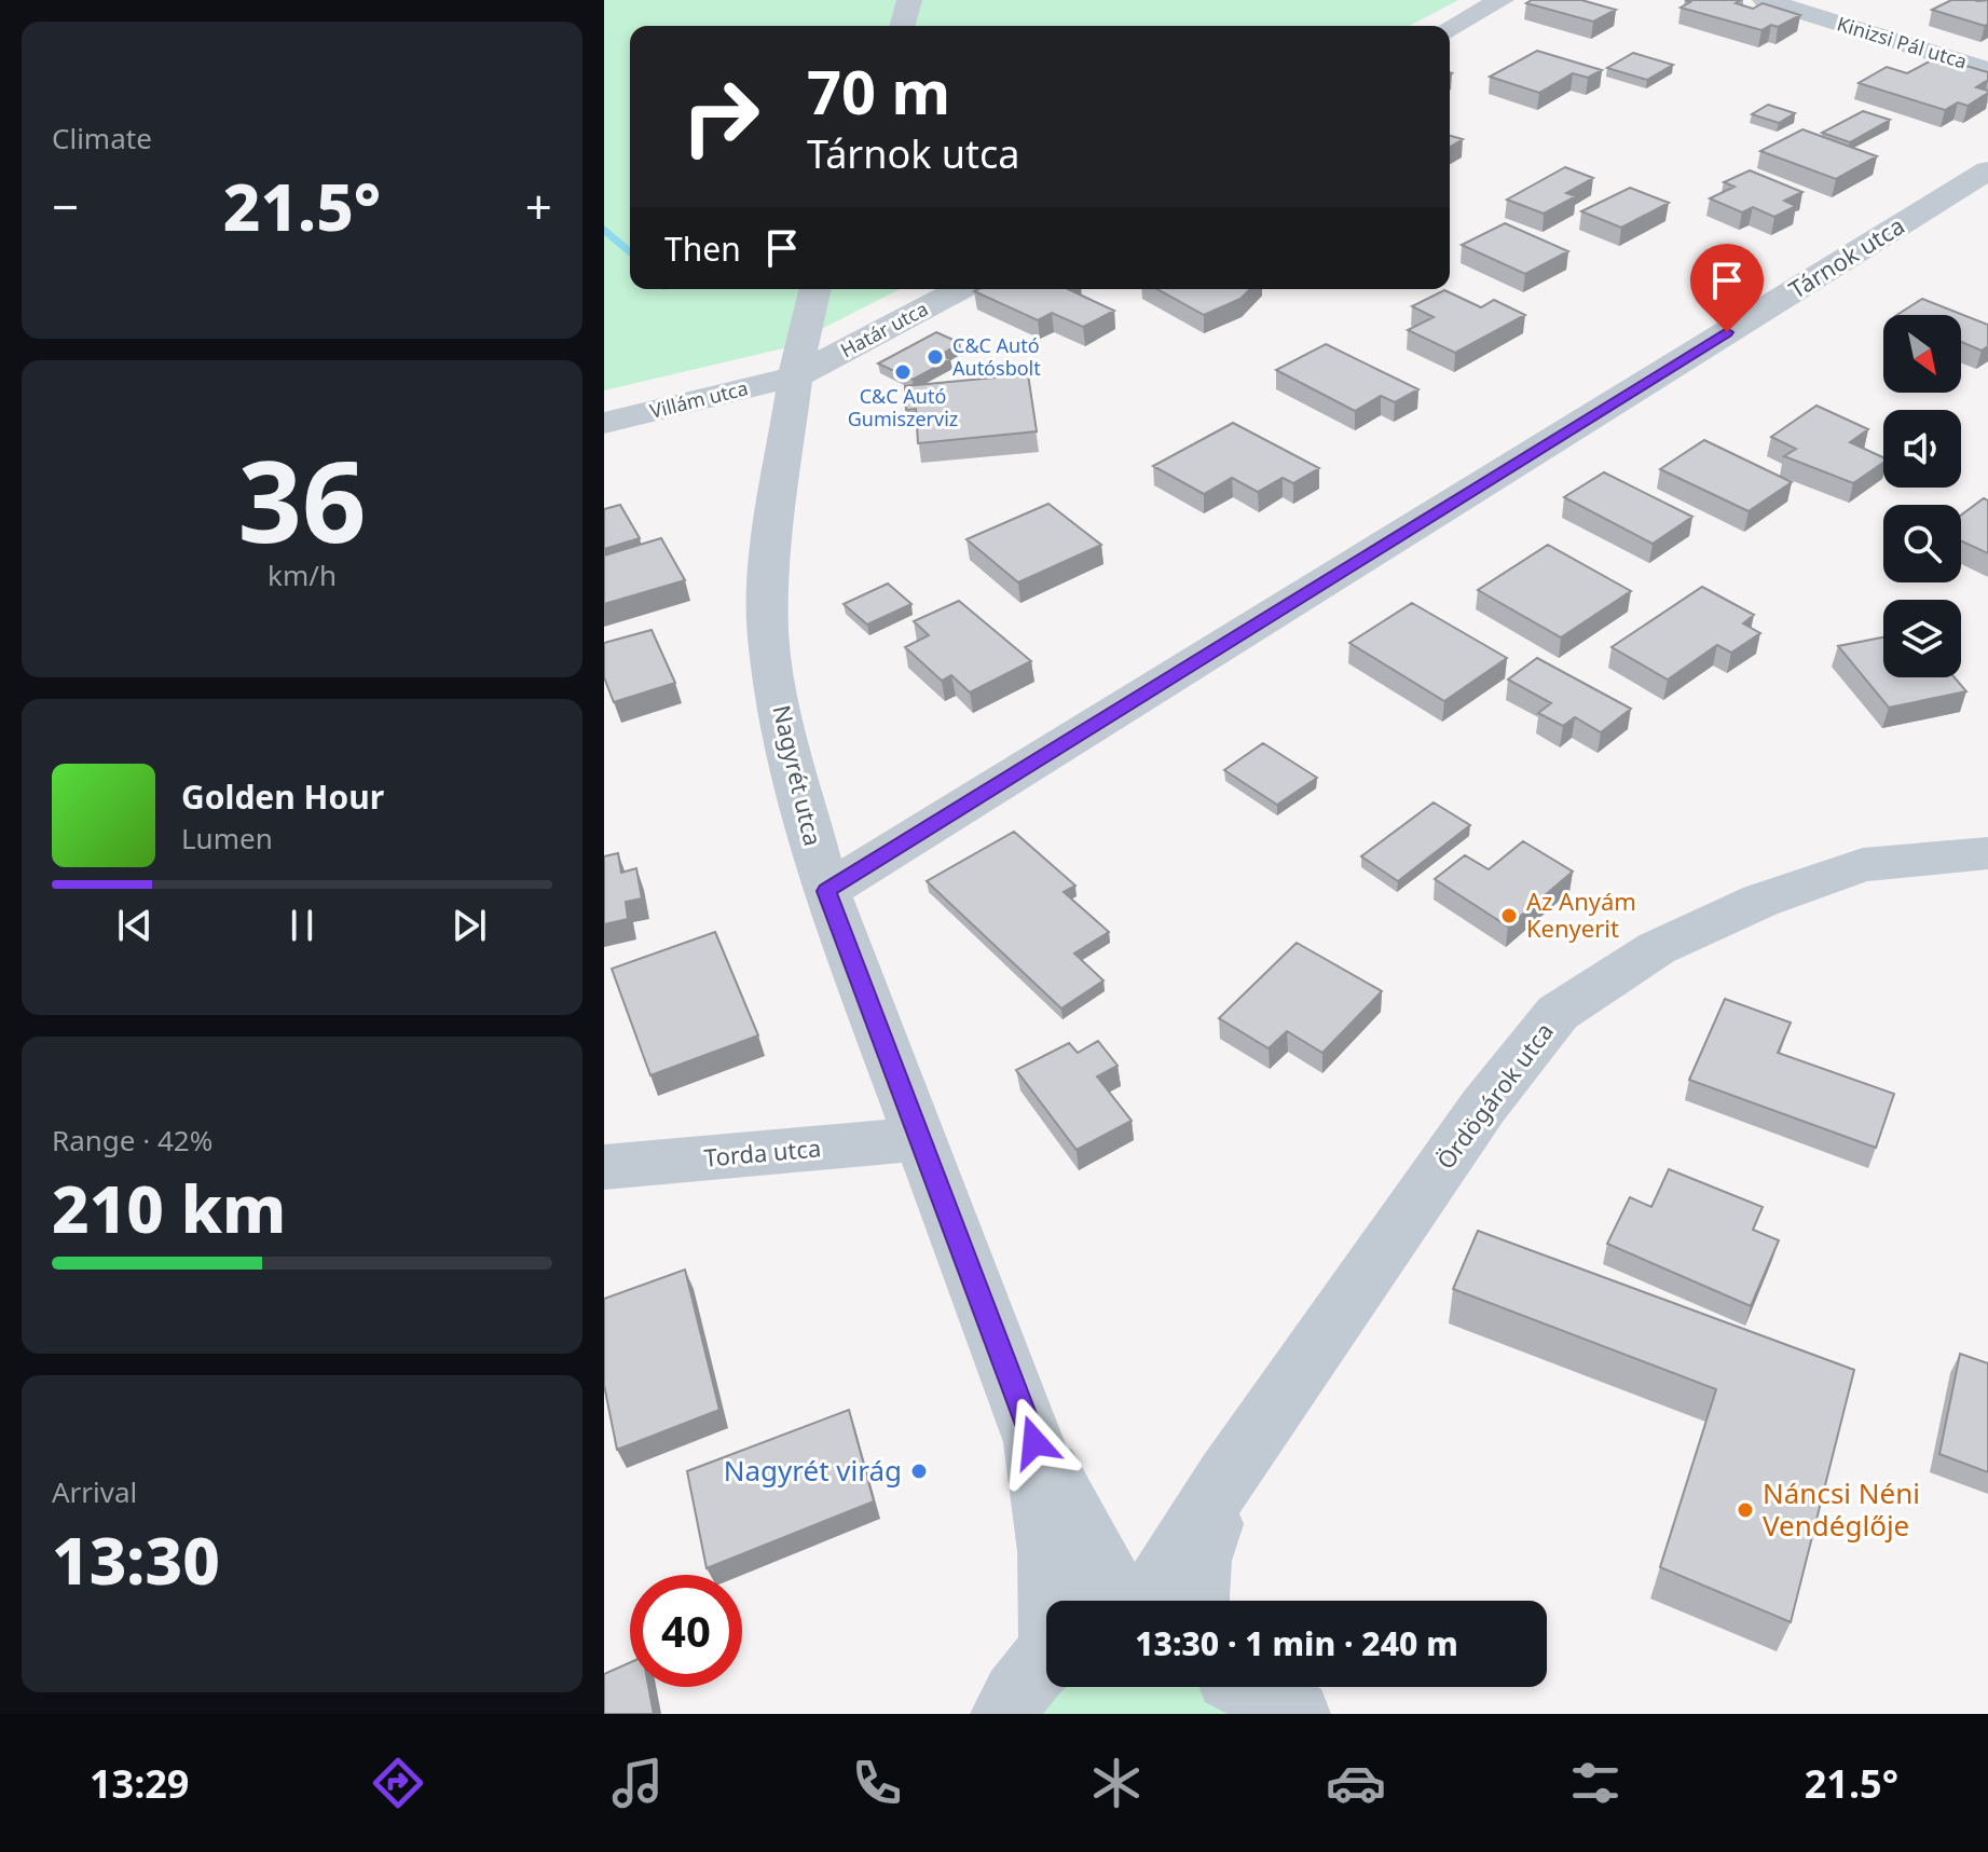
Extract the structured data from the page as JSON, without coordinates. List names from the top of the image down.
{
  "streets": {
    "street": [
      "Kinizsi Pál utca",
      "Tárnok utca",
      "Határ utca",
      "Villám utca",
      "Nagyrét utca",
      "Ördögárok utca",
      "Torda utca"
    ]
  },
  "crossings": [
    ["Tárnok utca", "Nagyrét utca"],
    ["Határ utca", "Villám utca"],
    ["Határ utca", "Nagyrét utca"],
    ["Villám utca", "Nagyrét utca"],
    ["Nagyrét utca", "Torda utca"]
  ],
  "places": [
    "C&C Autó Autósbolt",
    "C&C Autó Gumiszerviz",
    "Az Anyám Kenyerit",
    "Nagyrét virág",
    "Náncsi Néni Vendéglője"
  ],
  "north": "bottom right",
  "page": {
    "tile": [
      "Climate",
      ["36", "km/h"],
      ["Range · 42%", "210 km"],
      ["Arrival", "13:30"]
    ],
    "turn": ["70 m", "Tárnok utca"],
    "heat": ["−", "21.5°", "+"],
    "then": "Then",
    "song": ["Golden Hour", "Lumen"],
    "limit": "40",
    "trip": "13:30 · 1 min · 240 m",
    "tabs": ["13:29", "21.5°"]
  }
}
